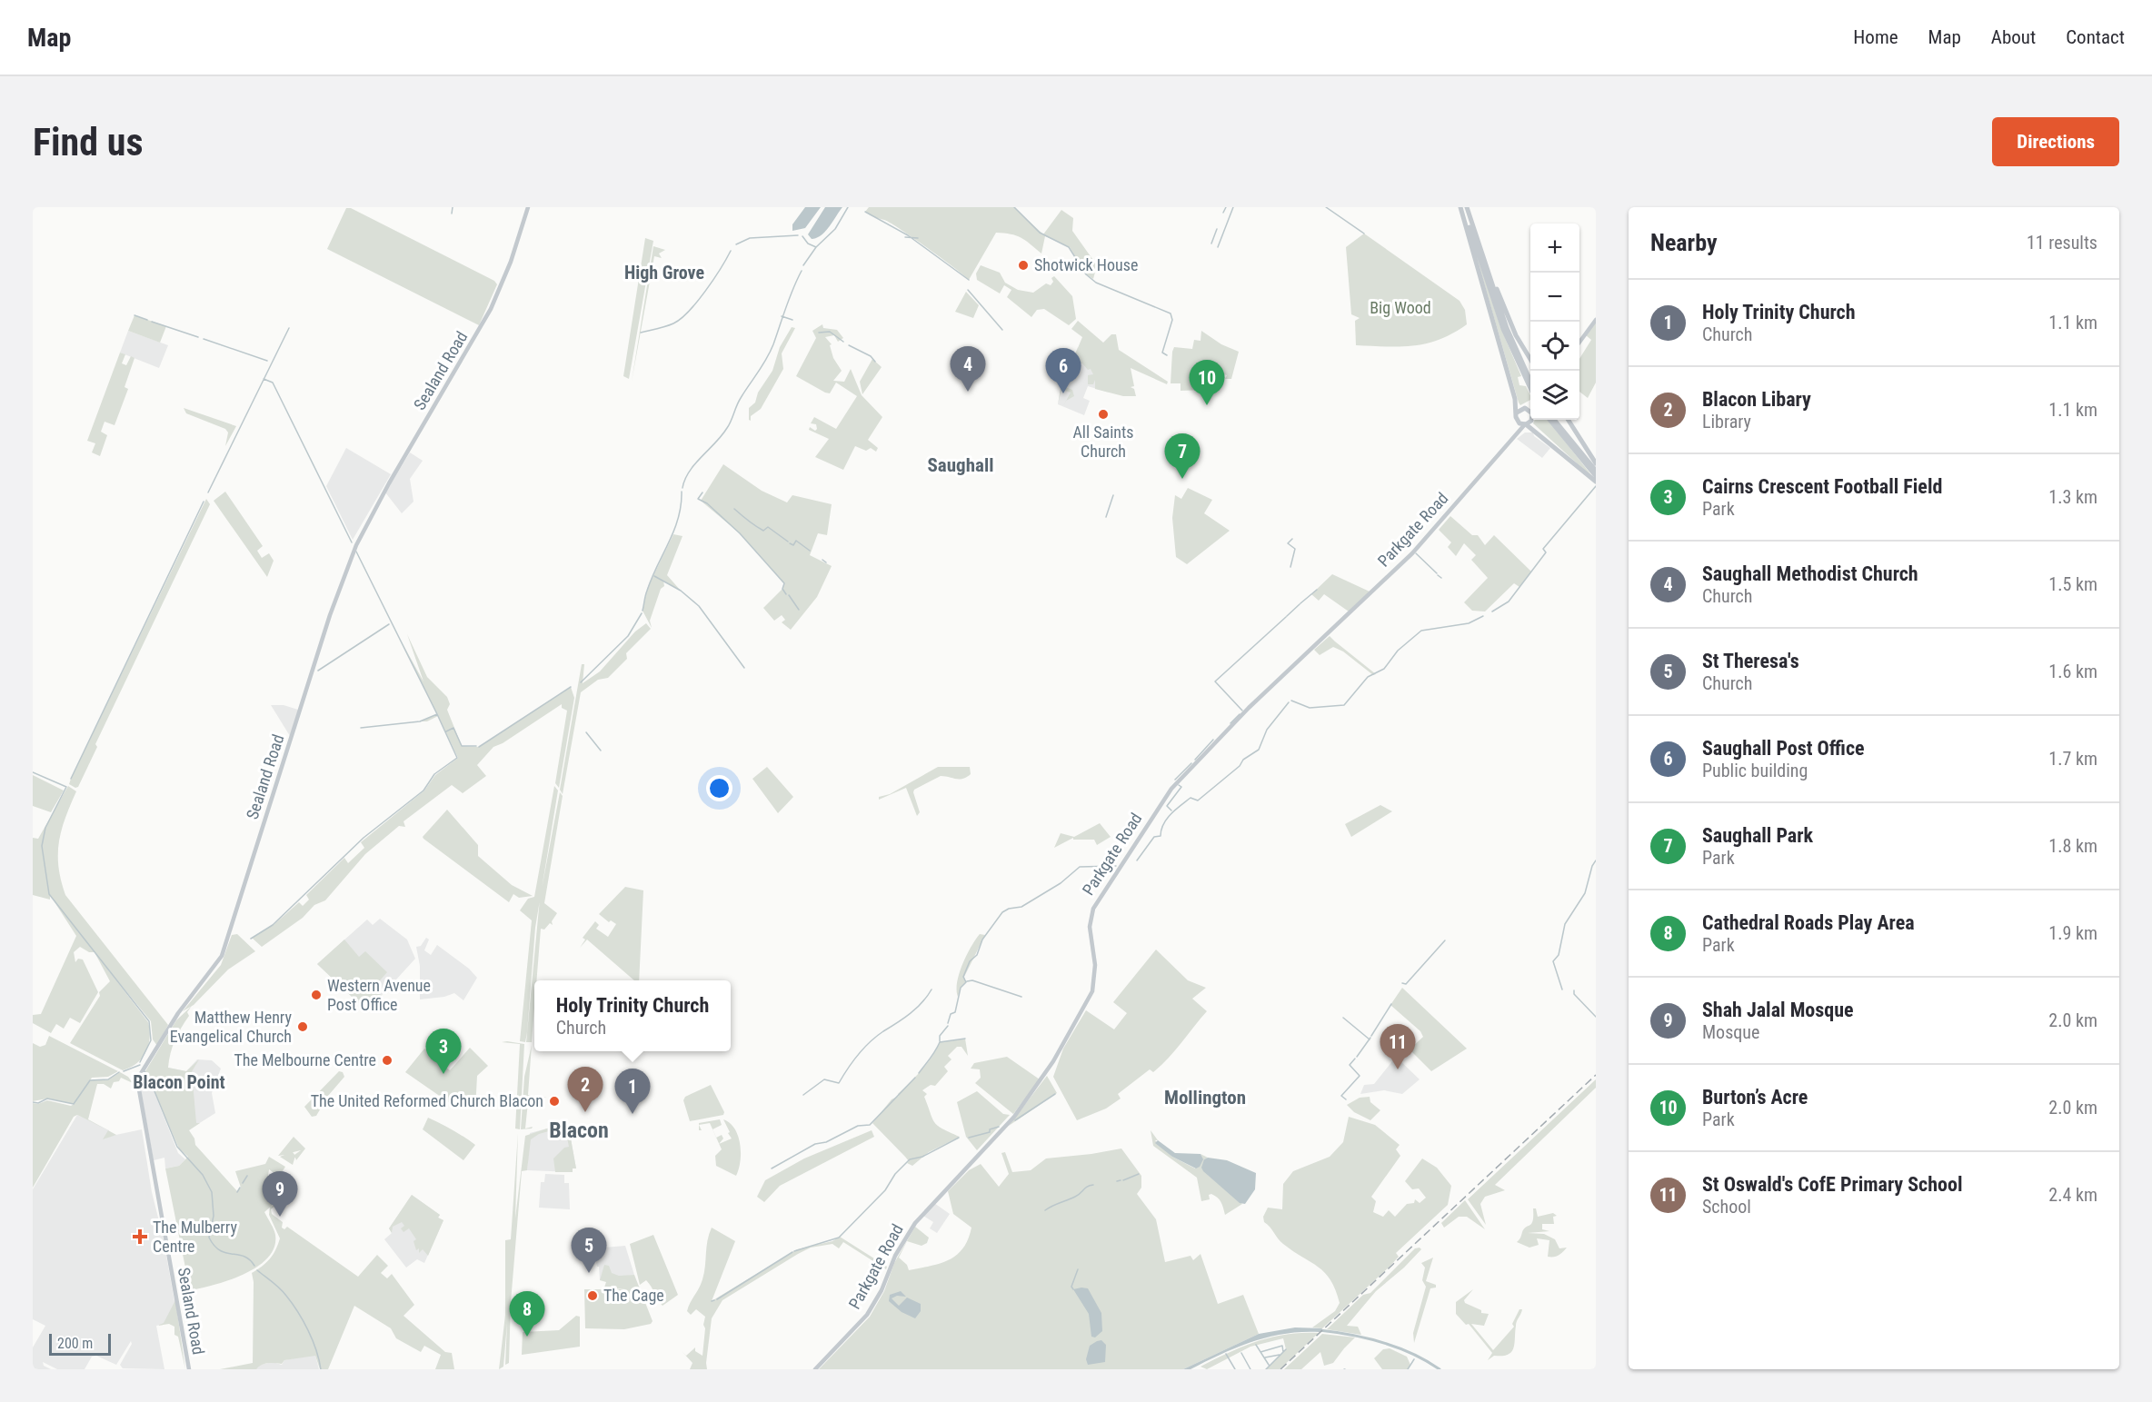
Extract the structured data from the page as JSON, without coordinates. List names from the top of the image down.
{
  "streets": {
    "main road": ["Sealand Road", "Parkgate Road"]
  },
  "districts": [
    "High Grove",
    "Saughall",
    "Blacon Point",
    "Mollington",
    "Blacon"
  ],
  "parks": ["Big Wood"],
  "places": {
    "other": [
      "Shotwick House",
      "All Saints Church",
      "Western Avenue Post Office",
      "Matthew Henry Evangelical Church",
      "The Melbourne Centre",
      "The United Reformed Church Blacon",
      "The Cage"
    ],
    "health": ["The Mulberry Centre"]
  },
  "scale_bar": "200 m",
  "page": {
    "header": "Map",
    "nav": [
      "Home",
      "Map",
      "About",
      "Contact"
    ],
    "buttons": "Directions",
    "title": "Find us",
    "heading": ["Nearby", "11 results"],
    "map_buttons": ["+", "−"],
    "list": [
      {
        "mark": "1",
        "name": "Holy Trinity Church",
        "note": "Church",
        "value": "1.1 km"
      },
      {
        "mark": "2",
        "name": "Blacon Libary",
        "note": "Library",
        "value": "1.1 km"
      },
      {
        "mark": "3",
        "name": "Cairns Crescent Football Field",
        "note": "Park",
        "value": "1.3 km"
      },
      {
        "mark": "4",
        "name": "Saughall Methodist Church",
        "note": "Church",
        "value": "1.5 km"
      },
      {
        "mark": "5",
        "name": "St Theresa's",
        "note": "Church",
        "value": "1.6 km"
      },
      {
        "mark": "6",
        "name": "Saughall Post Office",
        "note": "Public building",
        "value": "1.7 km"
      },
      {
        "mark": "7",
        "name": "Saughall Park",
        "note": "Park",
        "value": "1.8 km"
      },
      {
        "mark": "8",
        "name": "Cathedral Roads Play Area",
        "note": "Park",
        "value": "1.9 km"
      },
      {
        "mark": "9",
        "name": "Shah Jalal Mosque",
        "note": "Mosque",
        "value": "2.0 km"
      },
      {
        "mark": "10",
        "name": "Burton’s Acre",
        "note": "Park",
        "value": "2.0 km"
      },
      {
        "mark": "11",
        "name": "St Oswald's CofE Primary School",
        "note": "School",
        "value": "2.4 km"
      }
    ],
    "pins": [
      "4",
      "6",
      "10",
      "7",
      "11",
      "3",
      "2",
      "1",
      "9",
      "5",
      "8"
    ],
    "popup": ["Holy Trinity Church", "Church"],
    "scale": "200 m"
  }
}
